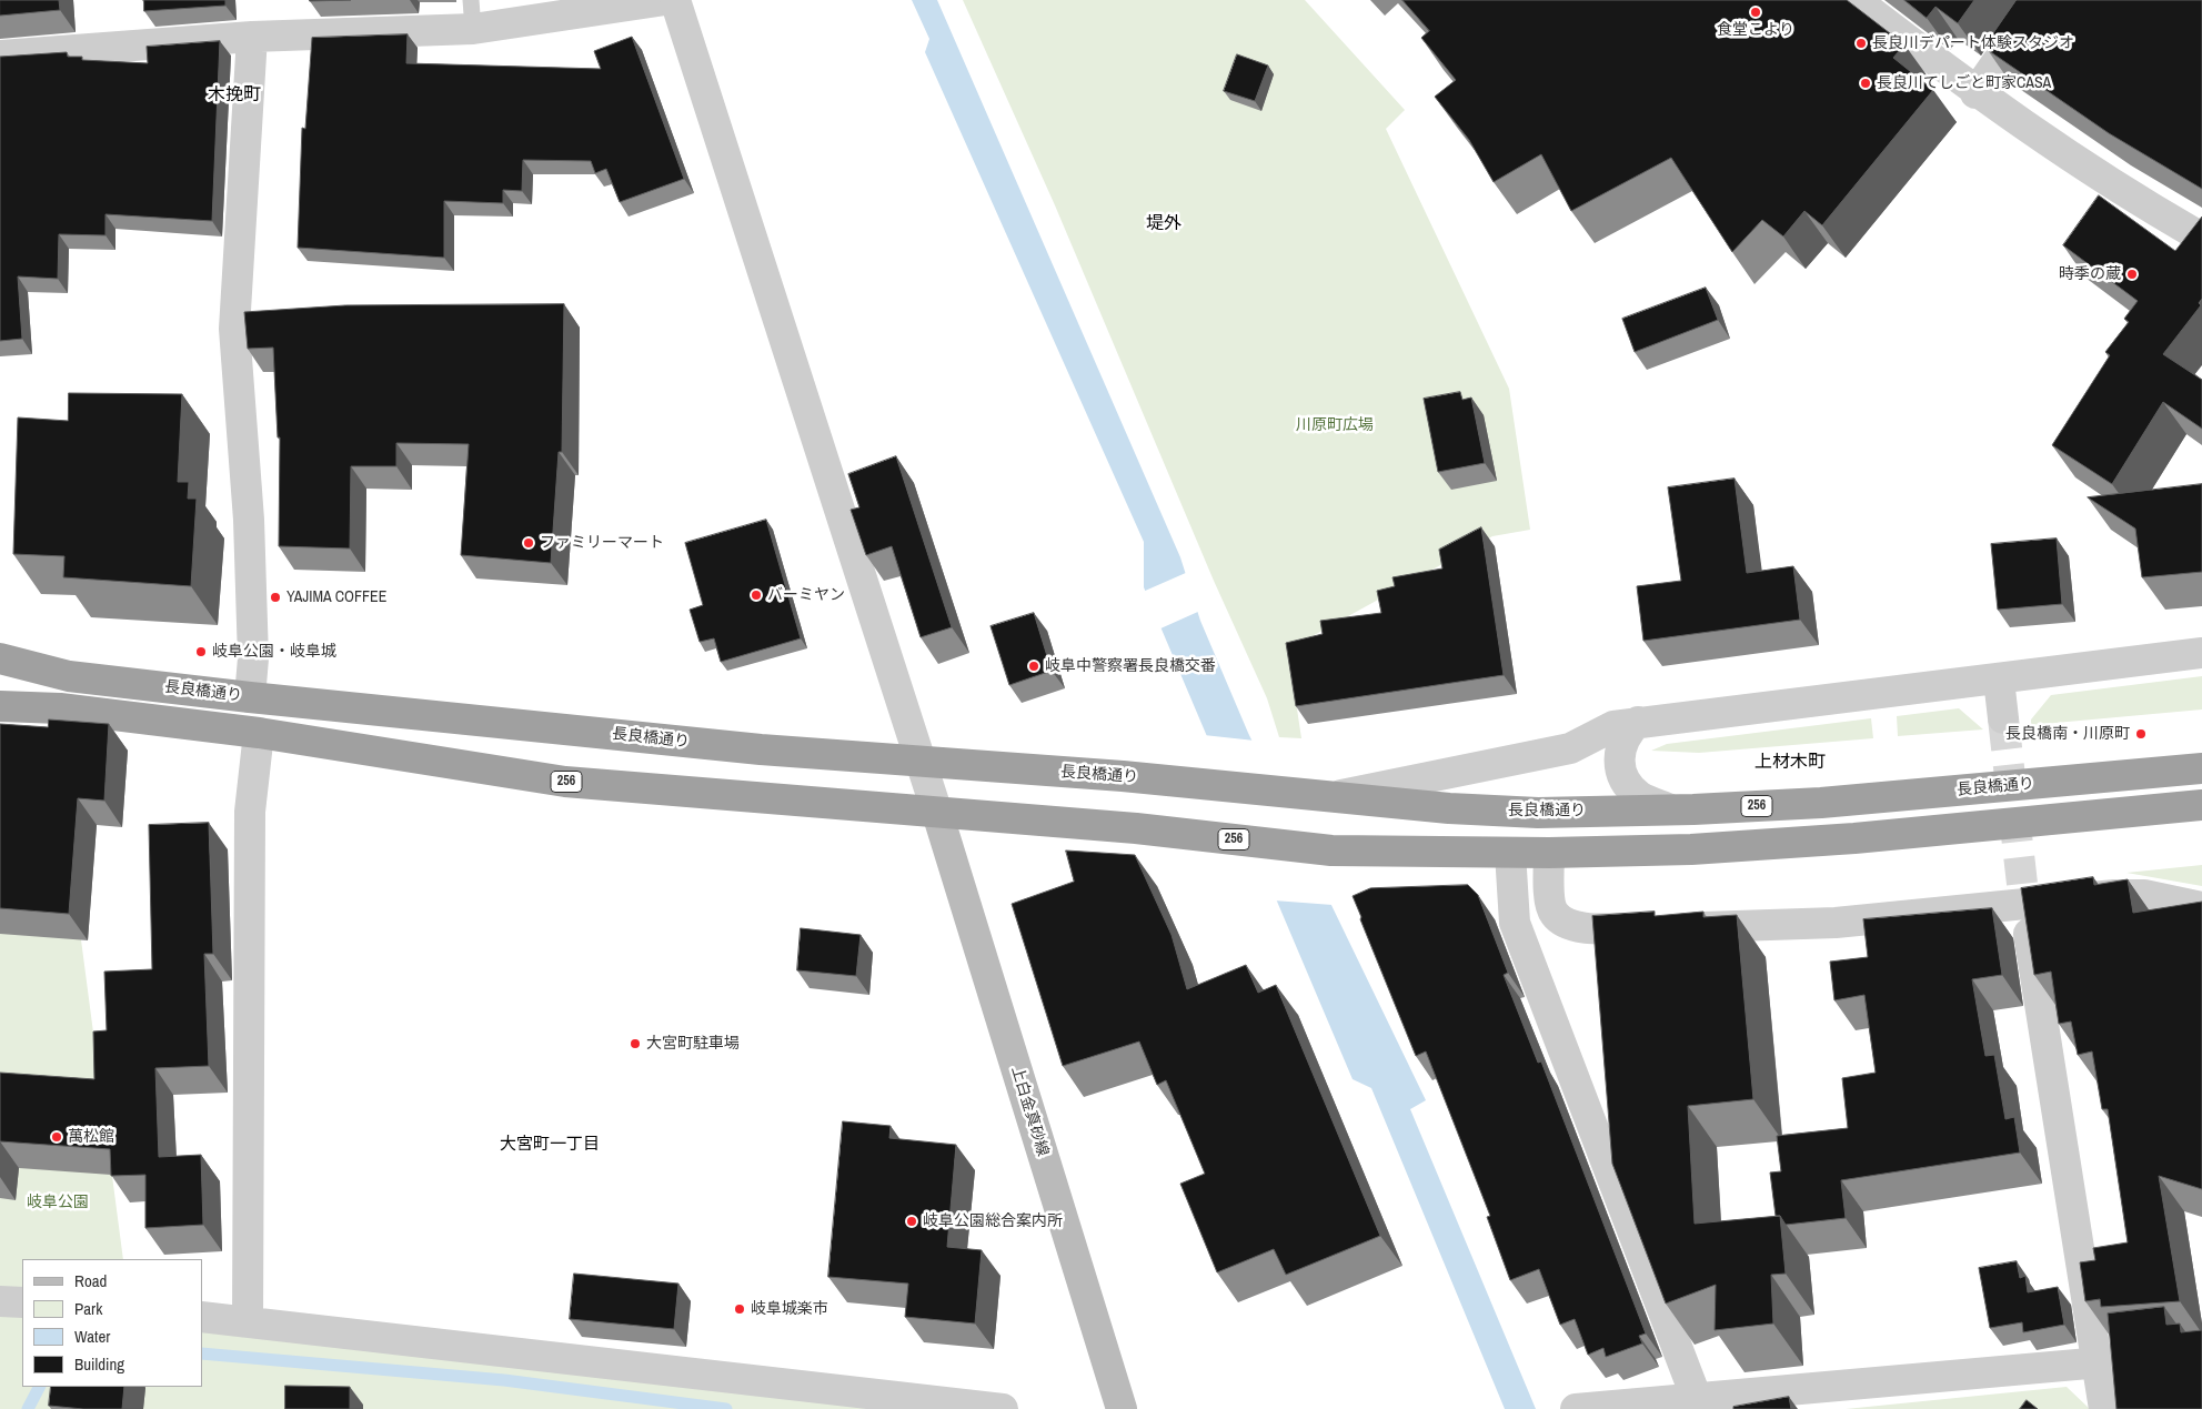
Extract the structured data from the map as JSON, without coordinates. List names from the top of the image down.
{
  "streets": {
    "highway": ["長良橋通り", "256"],
    "main road": ["上白金真砂線"]
  },
  "crossings": [
    ["256", "上白金真砂線"]
  ],
  "districts": [
    "木挽町",
    "堤外",
    "上材木町",
    "大宮町一丁目"
  ],
  "parks": ["川原町広場", "岐阜公園"],
  "places": [
    "食堂こより",
    "長良川デパート体験スタジオ",
    "長良川てしごと町家CASA",
    "時季の蔵",
    "ファミリーマート",
    "バーミヤン",
    "YAJIMA COFFEE",
    "岐阜公園・岐阜城",
    "岐阜中警察署長良橋交番",
    "長良橋南・川原町",
    "大宮町駐車場",
    "萬松館",
    "岐阜公園総合案内所",
    "岐阜城楽市"
  ],
  "legend": [
    "Road",
    "Park",
    "Water",
    "Building"
  ]
}
